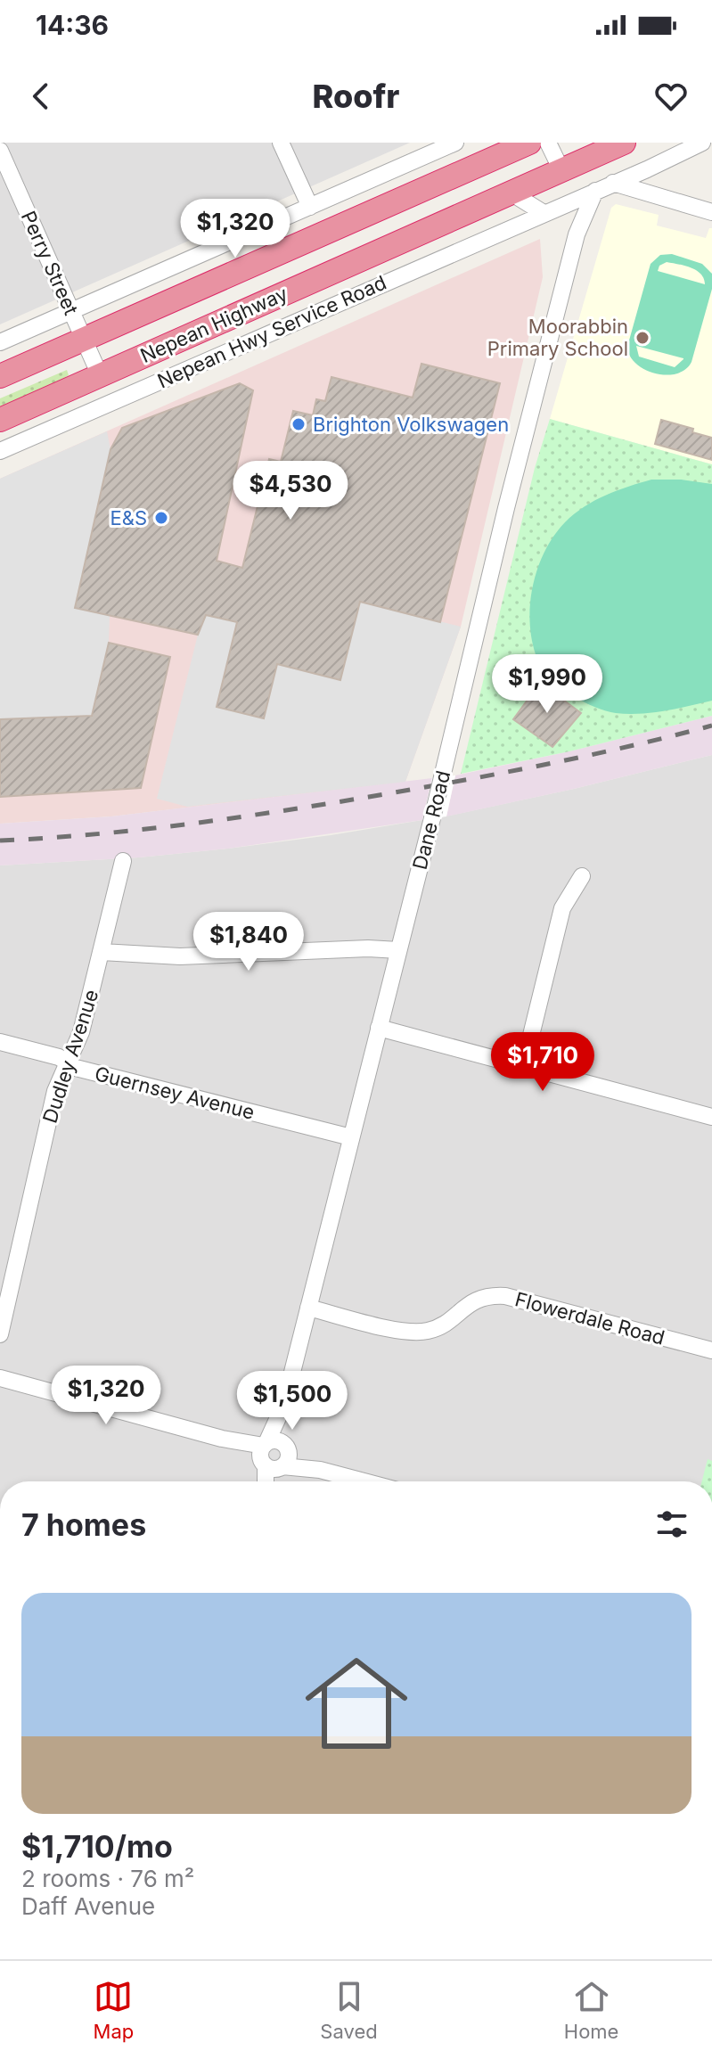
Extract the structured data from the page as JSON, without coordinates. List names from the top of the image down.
{
  "streets": {
    "highway": ["Nepean Highway"],
    "street": [
      "Perry Street",
      "Nepean Hwy Service Road",
      "Dane Road",
      "Dudley Avenue",
      "Guernsey Avenue",
      "Flowerdale Road"
    ]
  },
  "crossings": [
    ["Perry Street", "Nepean Highway"],
    ["Nepean Hwy Service Road", "Dane Road"],
    ["Dane Road", "Guernsey Avenue"],
    ["Dane Road", "Flowerdale Road"],
    ["Dudley Avenue", "Guernsey Avenue"]
  ],
  "places": ["Moorabbin Primary School", "Brighton Volkswagen", "E&S"],
  "page": {
    "status": "14:36",
    "header": "Roofr",
    "price": [
      "$1,320",
      "$4,530",
      "$1,990",
      "$1,840",
      "$1,710",
      "$1,320",
      "$1,500"
    ],
    "heading": "7 homes",
    "list": [
      {
        "name": "$1,710/mo",
        "note": "2 rooms · 76 m² · Daff Avenue"
      }
    ],
    "tabs": ["Map", "Saved", "Home"]
  }
}
